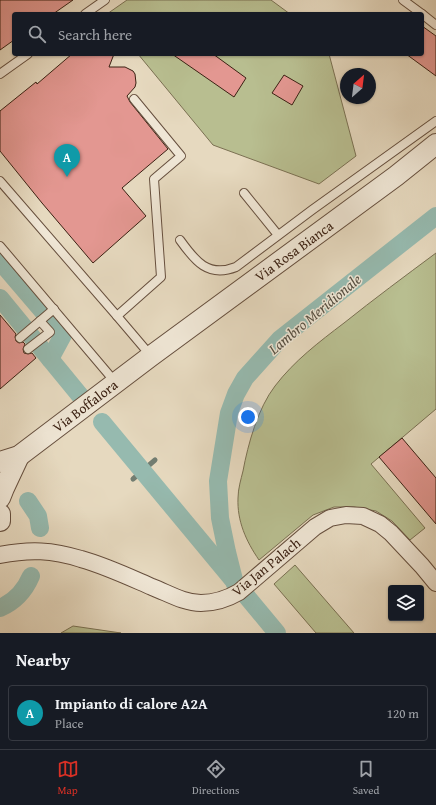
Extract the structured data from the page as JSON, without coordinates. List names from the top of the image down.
{
  "streets": {
    "street": ["Via Rosa Bianca", "Via Boffalora", "Via Jan Palach"]
  },
  "crossings": [
    ["Via Rosa Bianca", "Via Boffalora"]
  ],
  "water": ["Lambro Meridionale"],
  "north": "top right",
  "page": {
    "search": "Search here",
    "pins": "A",
    "heading": "Nearby",
    "list": [
      {
        "mark": "A",
        "name": "Impianto di calore A2A",
        "note": "Place",
        "value": "120 m"
      }
    ],
    "nav": ["Map", "Directions", "Saved"]
  }
}
